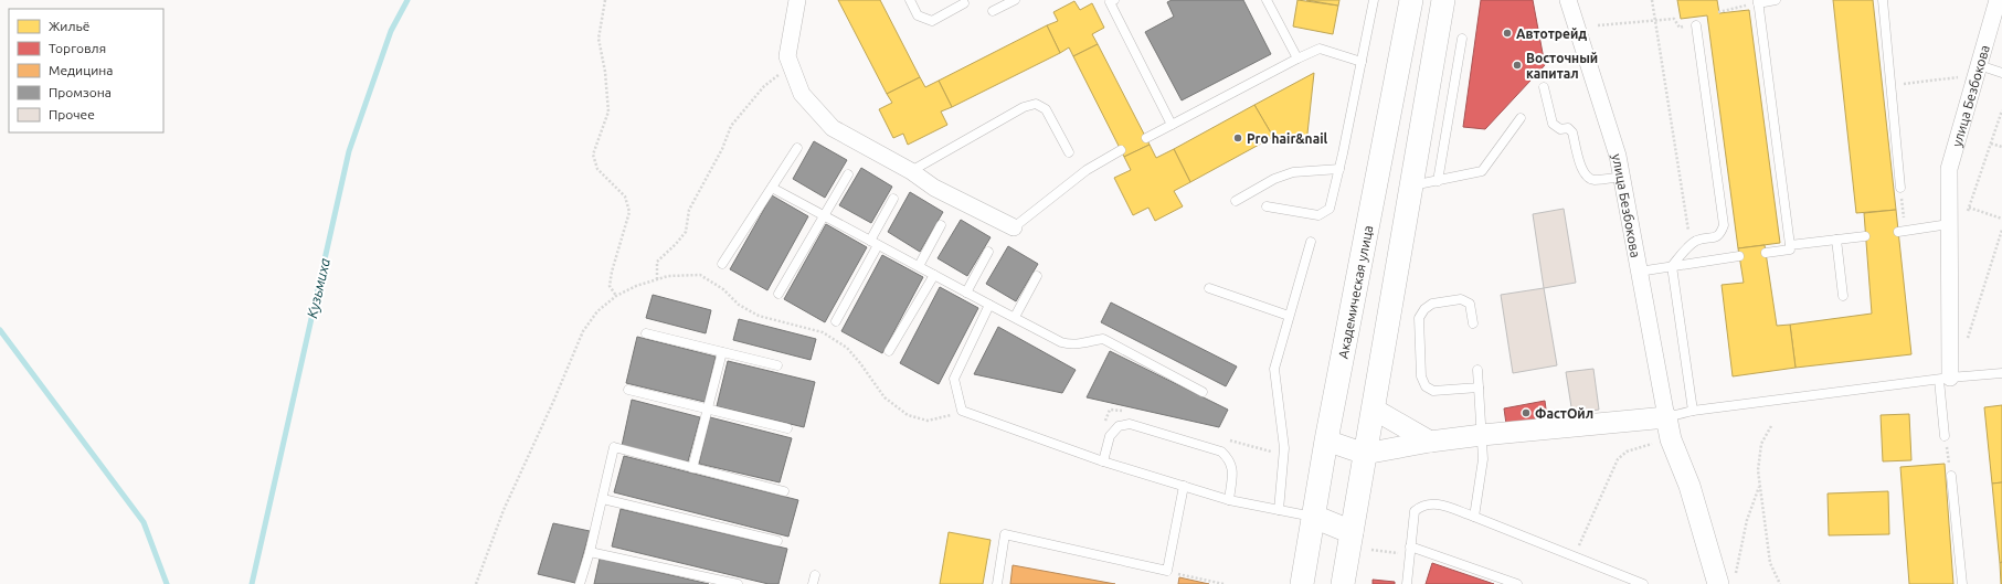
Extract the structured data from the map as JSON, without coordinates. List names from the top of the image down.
{
  "streets": {
    "main road": ["Академическая улица"],
    "street": ["улица Безбокова"]
  },
  "water": ["Кузьмиха"],
  "places": [
    "Автотрейд",
    "Восточный капитал",
    "Pro hair&nail",
    "ФастОйл"
  ],
  "legend": [
    "Жильё",
    "Торговля",
    "Медицина",
    "Промзона",
    "Прочее"
  ]
}
